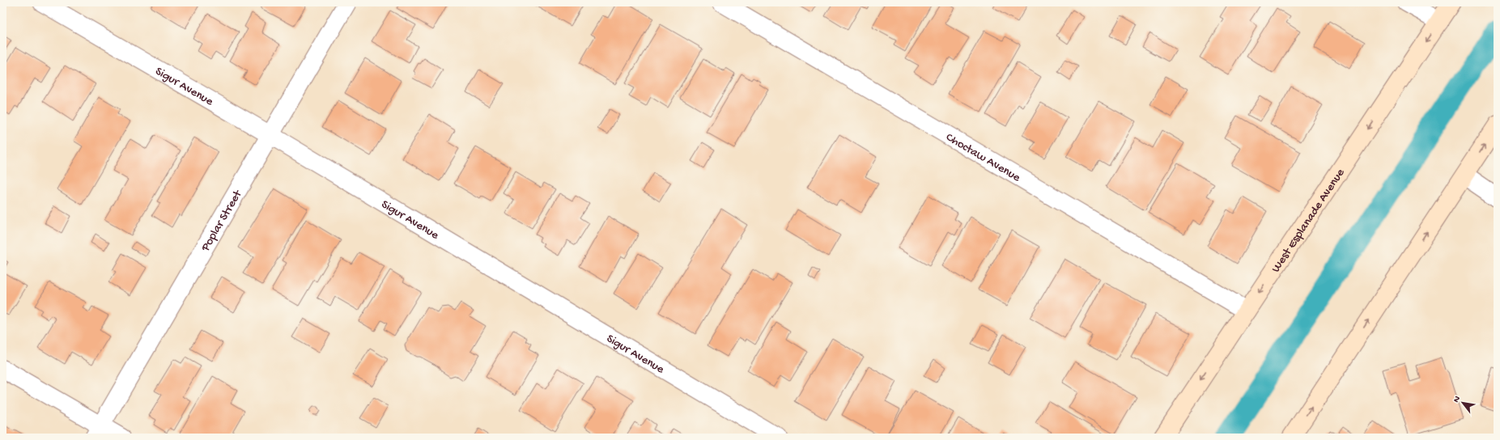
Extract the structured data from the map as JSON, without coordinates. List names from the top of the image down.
{
  "streets": {
    "main road": ["West Esplanade Avenue"],
    "street": ["Sigur Avenue", "Choctaw Avenue", "Poplar Street"]
  },
  "crossings": [
    ["Sigur Avenue", "Poplar Street"],
    ["Choctaw Avenue", "West Esplanade Avenue"]
  ],
  "north": "top left"
}
